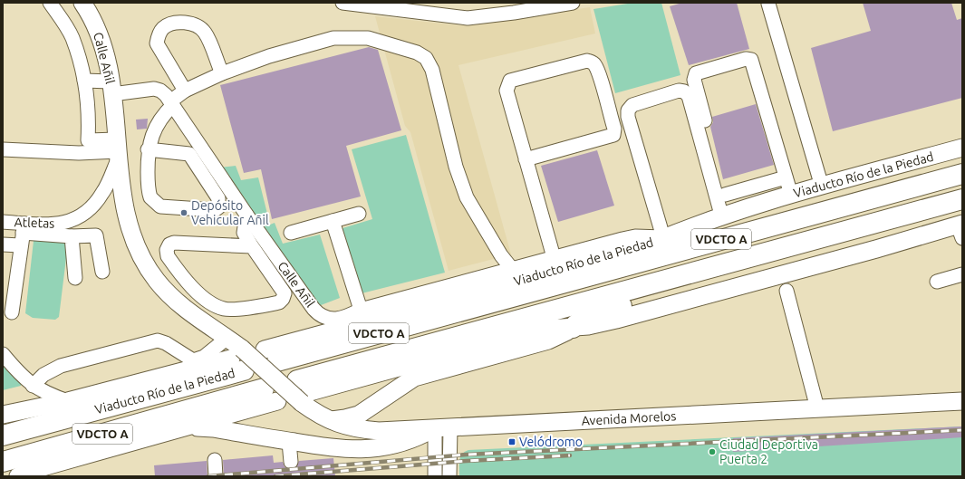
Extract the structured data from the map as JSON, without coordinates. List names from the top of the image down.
{
  "streets": {
    "highway": ["Viaducto Río de la Piedad", "VDCTO A"],
    "main road": ["Calle Añil", "Avenida Morelos"],
    "street": ["Atletas"]
  },
  "crossings": [
    ["Calle Añil", "Viaducto Río de la Piedad"],
    ["Calle Añil", "Atletas"],
    ["Calle Añil", "VDCTO A"],
    ["Calle Añil", "Avenida Morelos"],
    ["VDCTO A", "Avenida Morelos"]
  ],
  "places": {
    "other": ["Depósito Vehicular Añil", "Ciudad Deportiva Puerta 2"],
    "transit": ["Velódromo"]
  }
}
